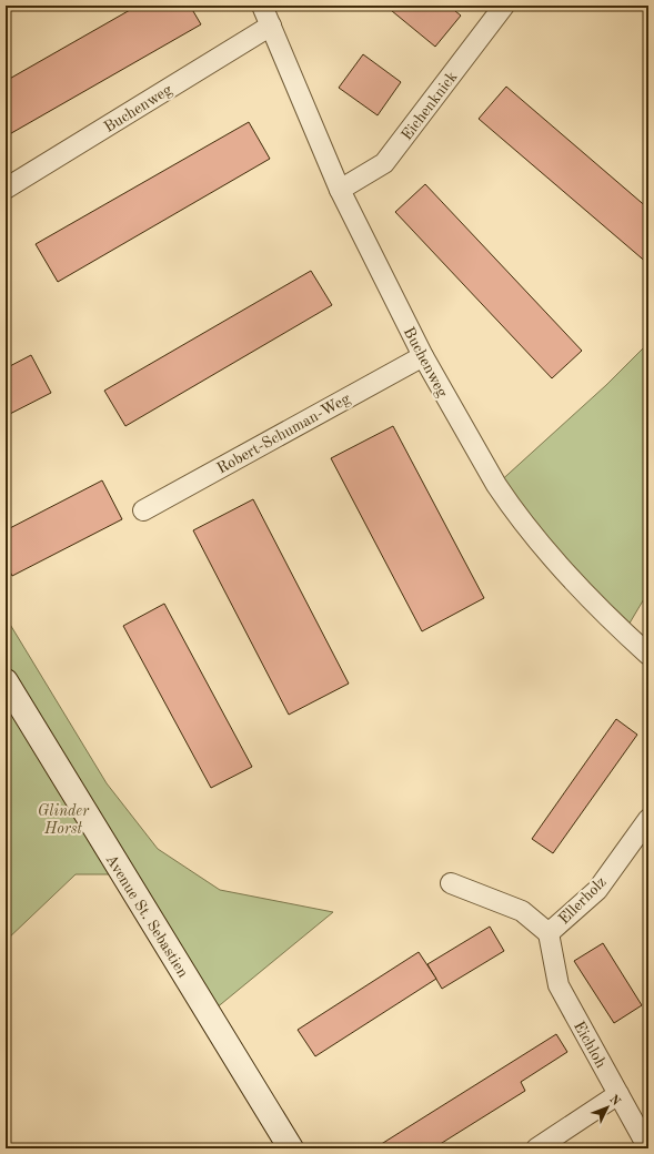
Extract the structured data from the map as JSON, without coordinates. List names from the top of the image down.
{
  "streets": {
    "main road": ["Avenue St. Sebastien"],
    "street": [
      "Eichenknick",
      "Buchenweg",
      "Robert-Schuman-Weg",
      "Ellerholz",
      "Eichloh"
    ]
  },
  "crossings": [
    ["Eichenknick", "Buchenweg"],
    ["Buchenweg", "Robert-Schuman-Weg"],
    ["Ellerholz", "Eichloh"]
  ],
  "parks": ["Glinder Horst"],
  "north": "top right"
}
